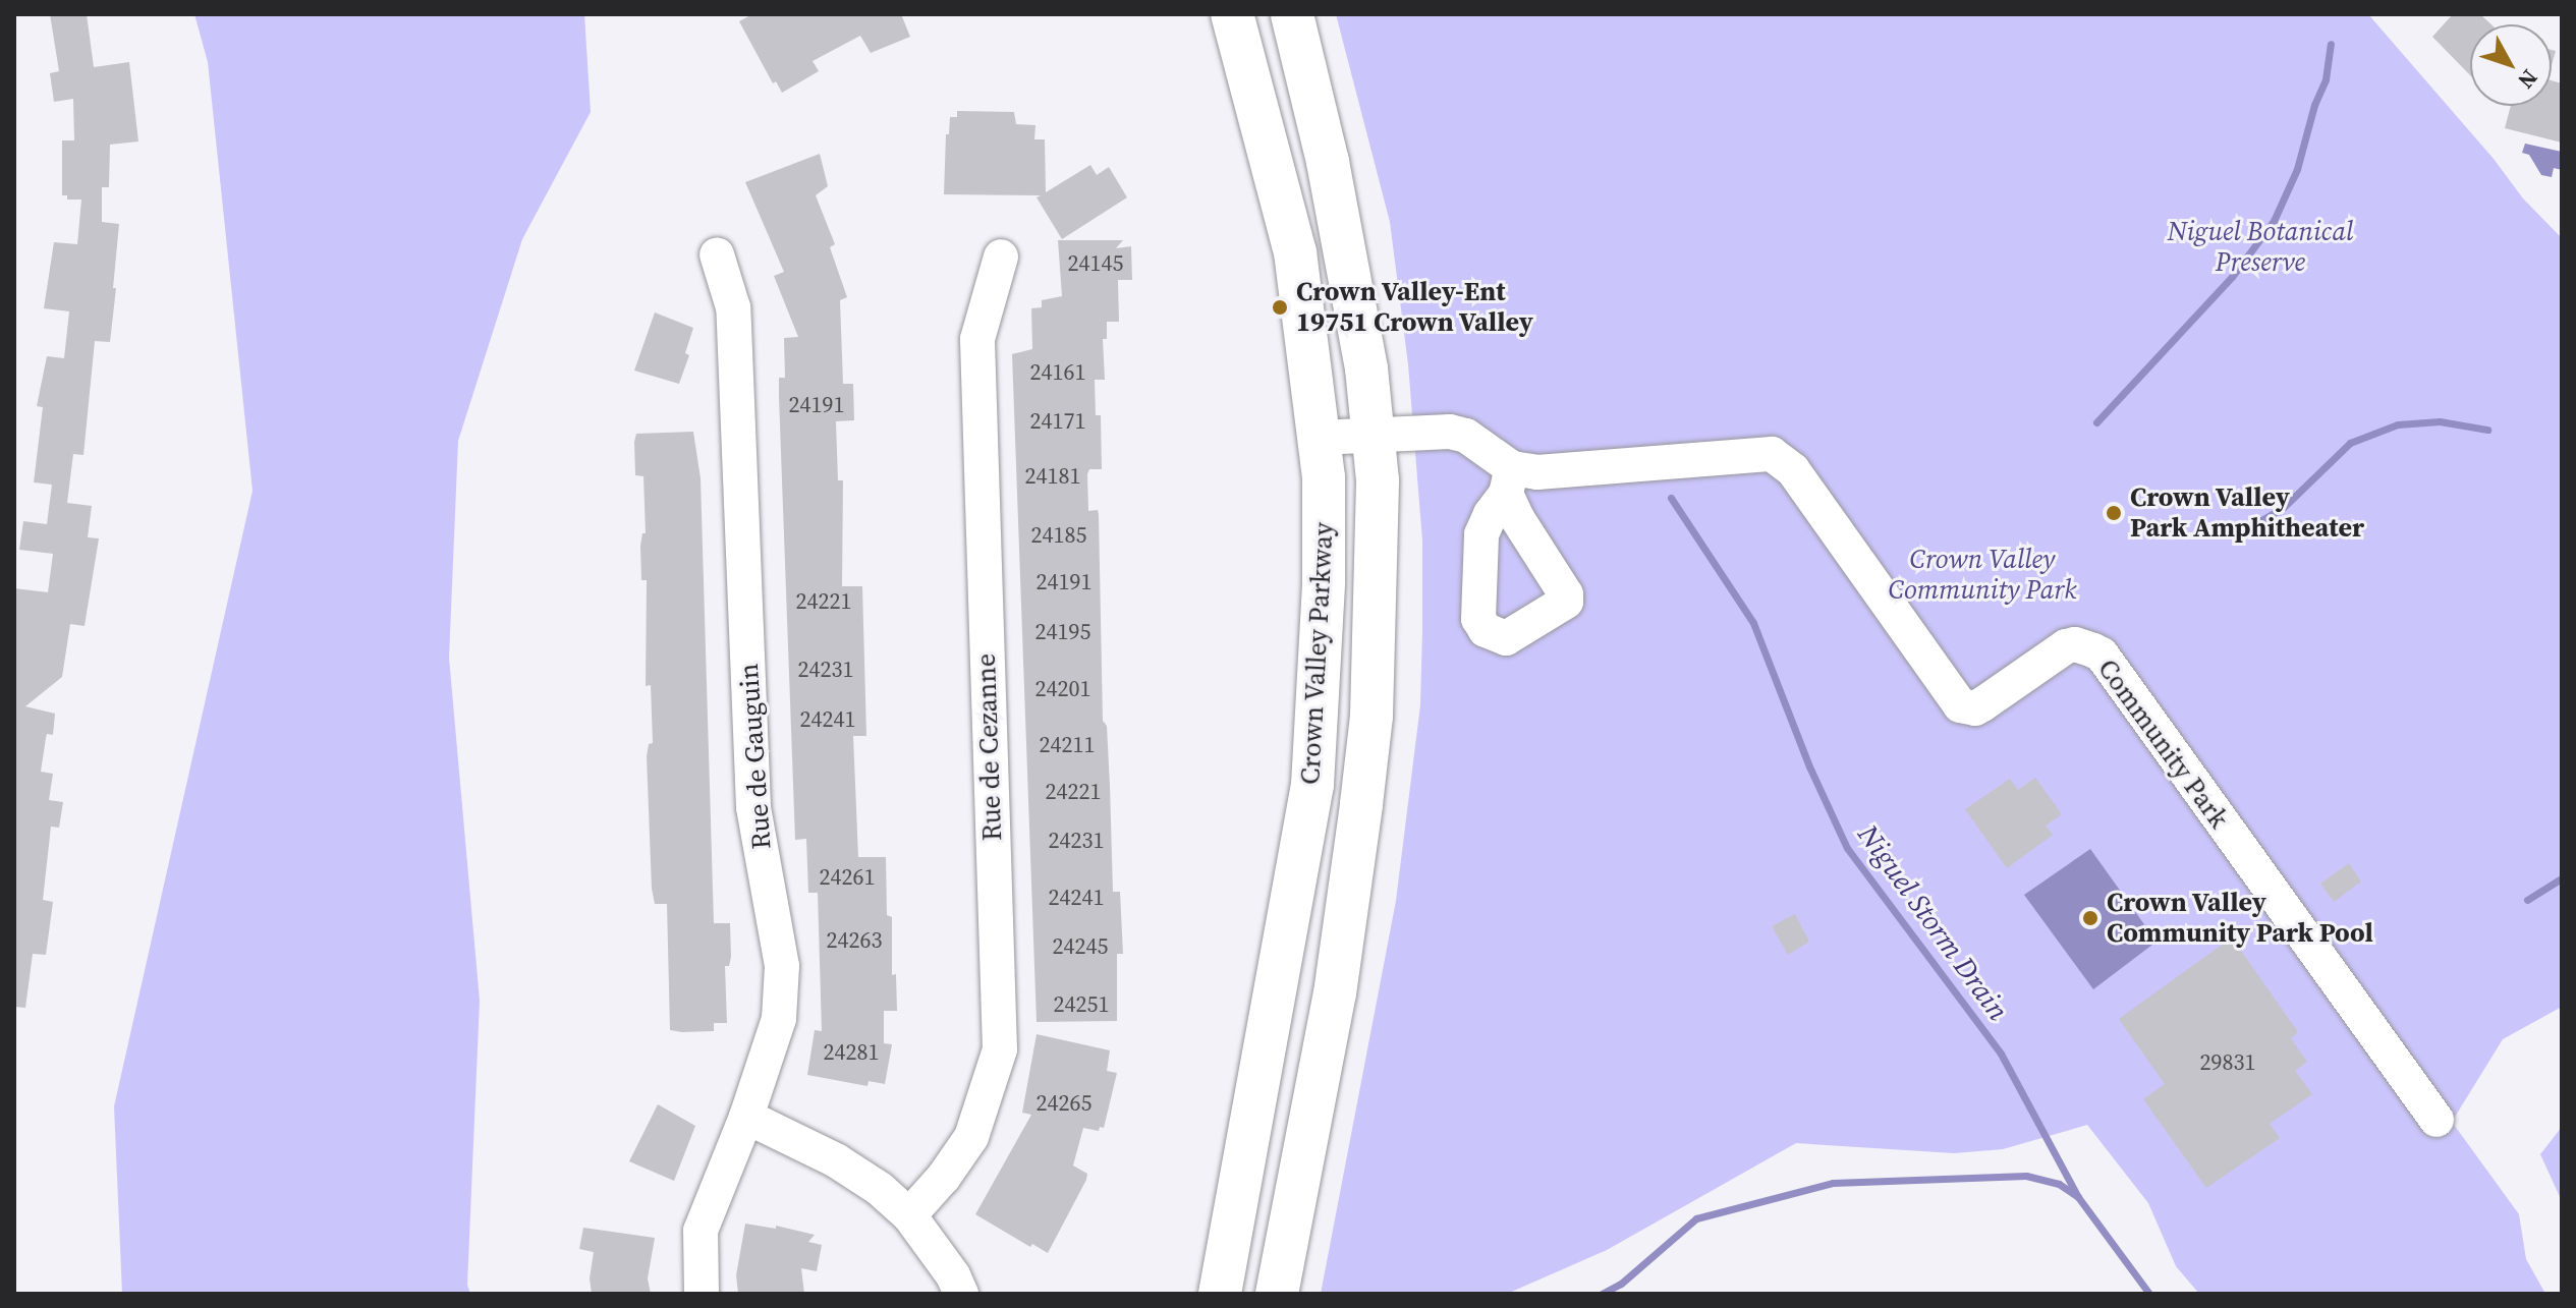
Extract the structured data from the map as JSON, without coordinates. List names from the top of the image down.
{
  "streets": {
    "main road": ["Crown Valley Parkway"],
    "street": ["Community Park", "Rue de Cezanne", "Rue de Gauguin"]
  },
  "crossings": [
    ["Crown Valley Parkway", "Community Park"]
  ],
  "water": ["Niguel Storm Drain"],
  "parks": ["Niguel Botanical Preserve", "Crown Valley Community Park"],
  "places": ["Crown Valley-Ent 19751 Crown Valley", "Crown Valley Park Amphitheater", "Crown Valley Community Park Pool"],
  "house_numbers": [
    "24145",
    "24161",
    "24191",
    "24171",
    "24181",
    "24185",
    "24191",
    "24221",
    "24195",
    "24231",
    "24201",
    "24241",
    "24211",
    "24221",
    "24231",
    "24261",
    "24241",
    "24263",
    "24245",
    "24251",
    "24281",
    "29831",
    "24265"
  ],
  "north": "bottom right"
}
